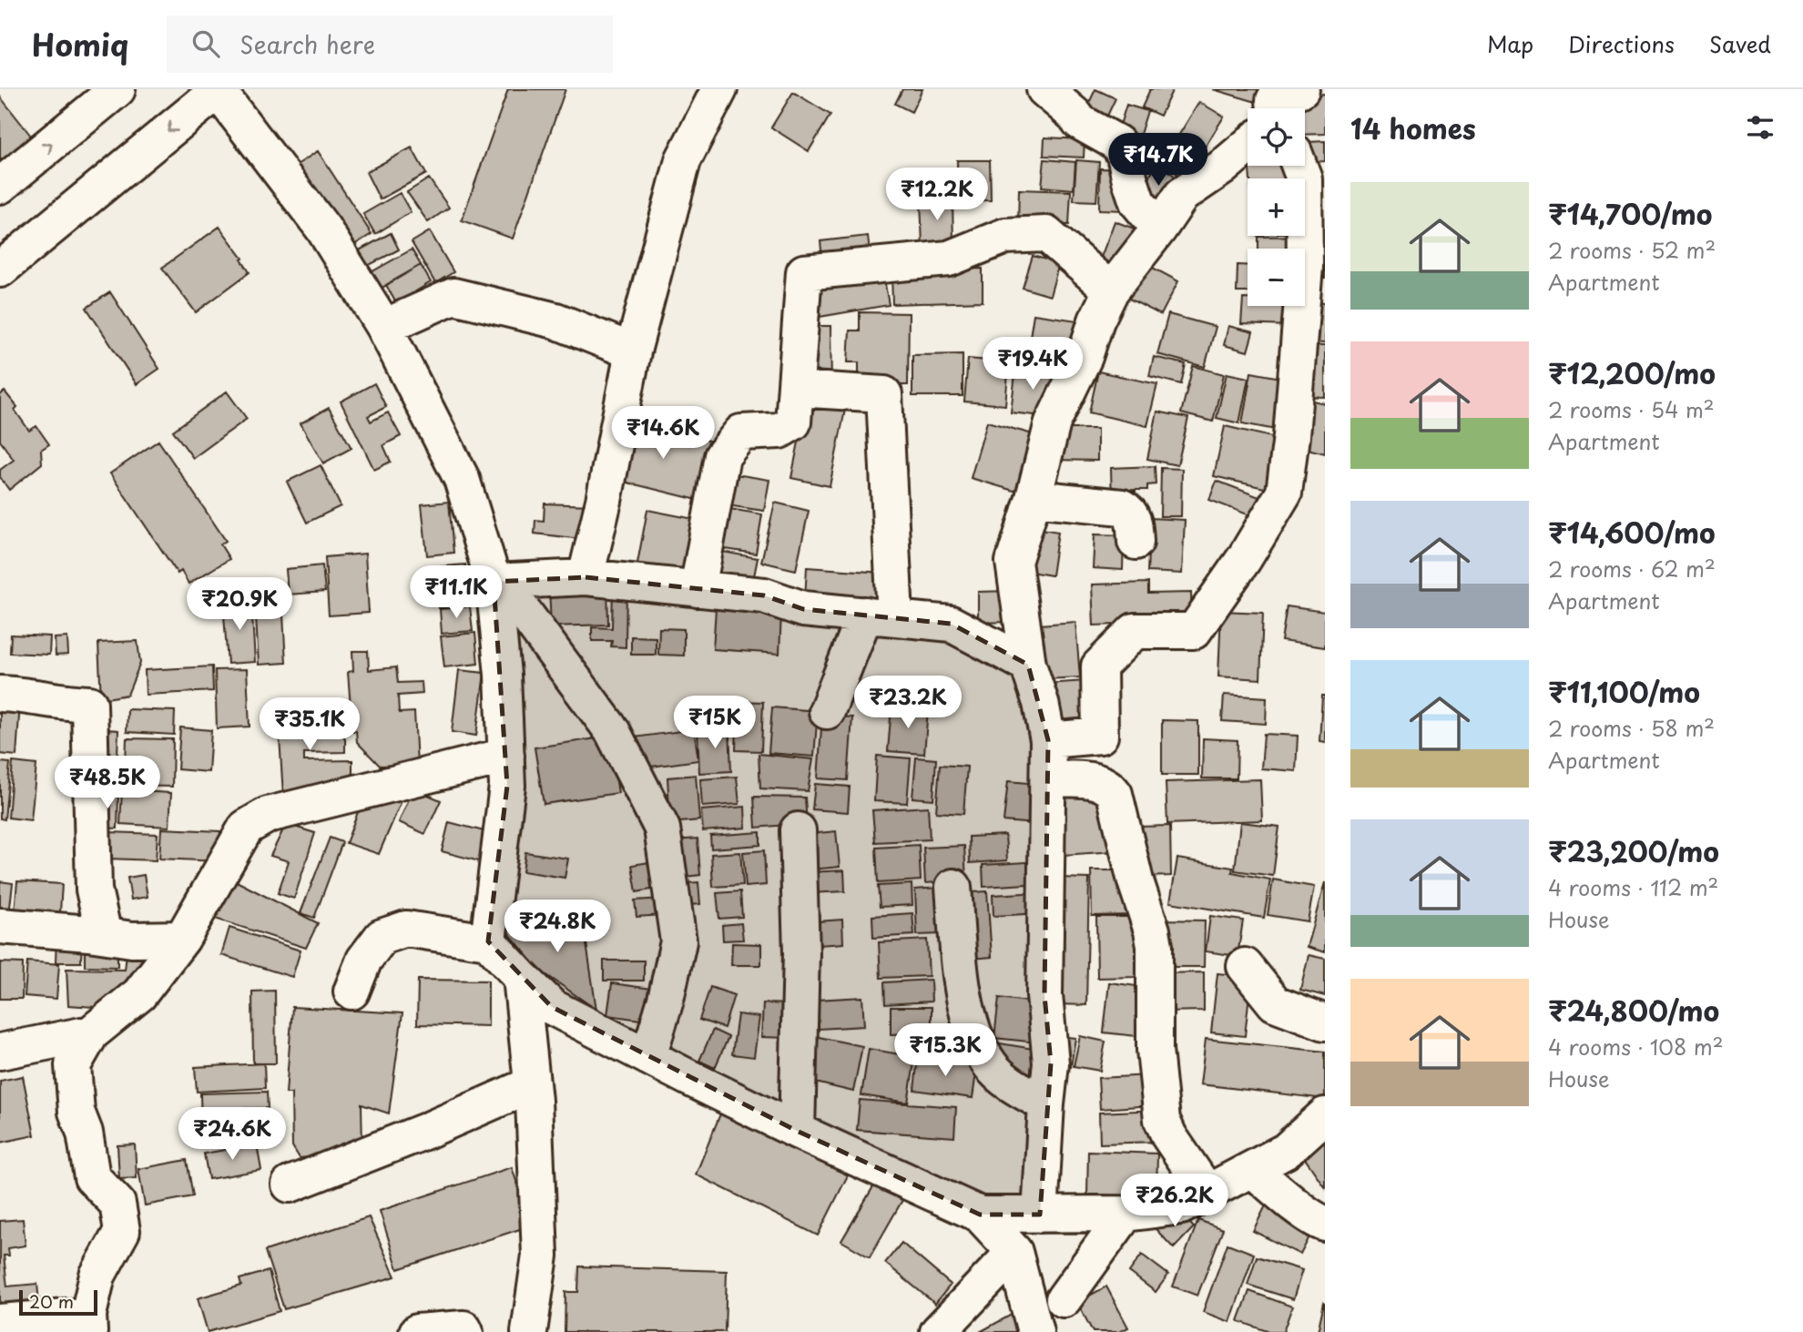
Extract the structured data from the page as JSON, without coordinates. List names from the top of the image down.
{
  "scale_bar": "20 m",
  "page": {
    "header": "Homiq",
    "search": "Search here",
    "nav": ["Map", "Directions", "Saved"],
    "heading": "14 homes",
    "map_buttons": ["+", "−"],
    "price": [
      "₹14.7K",
      "₹12.2K",
      "₹19.4K",
      "₹14.6K",
      "₹11.1K",
      "₹20.9K",
      "₹23.2K",
      "₹15K",
      "₹35.1K",
      "₹48.5K",
      "₹24.8K",
      "₹15.3K",
      "₹24.6K",
      "₹26.2K"
    ],
    "list": [
      {
        "name": "₹14,700/mo",
        "note": "2 rooms · 52 m² · Apartment"
      },
      {
        "name": "₹12,200/mo",
        "note": "2 rooms · 54 m² · Apartment"
      },
      {
        "name": "₹14,600/mo",
        "note": "2 rooms · 62 m² · Apartment"
      },
      {
        "name": "₹11,100/mo",
        "note": "2 rooms · 58 m² · Apartment"
      },
      {
        "name": "₹23,200/mo",
        "note": "4 rooms · 112 m² · House"
      },
      {
        "name": "₹24,800/mo",
        "note": "4 rooms · 108 m² · House"
      }
    ],
    "scale": "20 m"
  }
}
